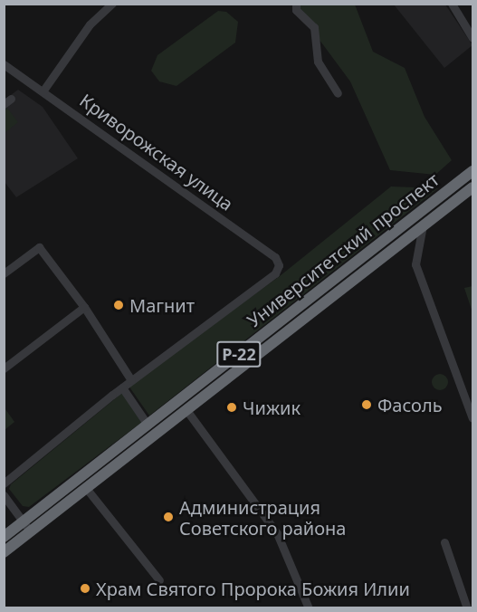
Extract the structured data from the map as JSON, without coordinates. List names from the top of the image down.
{
  "streets": {
    "highway": ["Университетский проспект", "Р-22"],
    "street": ["Криворожская улица"]
  },
  "crossings": [
    ["Криворожская улица", "Университетский проспект"]
  ],
  "places": [
    "Магнит",
    "Фасоль",
    "Чижик",
    "Администрация Советского района",
    "Храм Святого Пророка Божия Илии"
  ]
}
